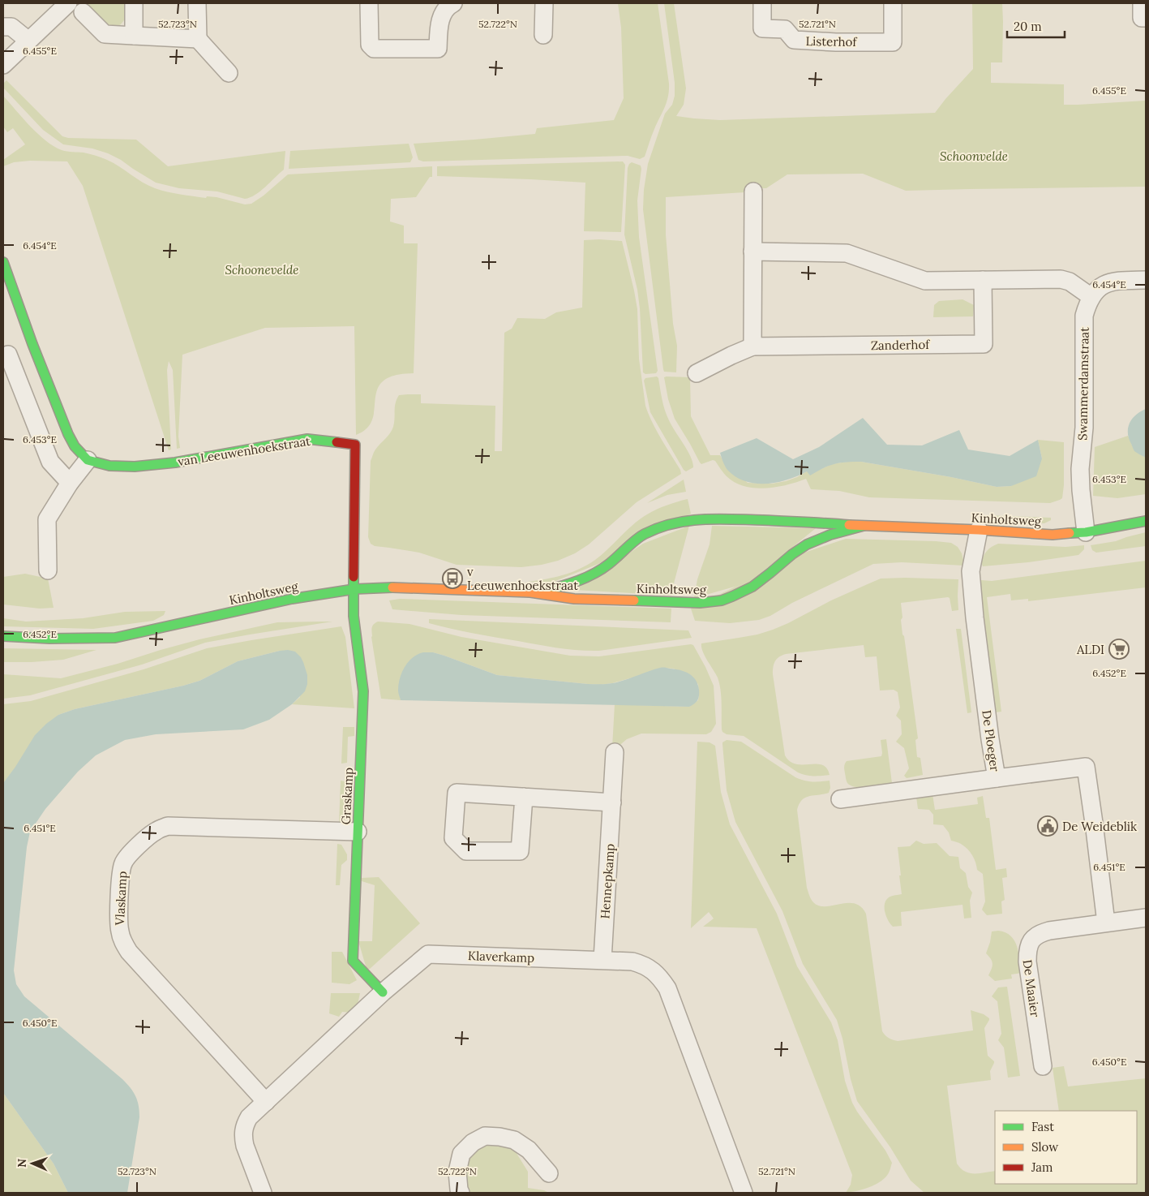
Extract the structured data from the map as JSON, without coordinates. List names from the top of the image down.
{
  "streets": {
    "street": [
      "Listerhof",
      "Zanderhof",
      "Swammerdamstraat",
      "van Leeuwenhoekstraat",
      "Kinholtsweg",
      "De Ploeger",
      "Graskamp",
      "Hennepkamp",
      "Vlaskamp",
      "Klaverkamp",
      "De Maaier"
    ]
  },
  "crossings": [
    ["Swammerdamstraat", "Kinholtsweg"],
    ["van Leeuwenhoekstraat", "Kinholtsweg"],
    ["van Leeuwenhoekstraat", "Graskamp"],
    ["Kinholtsweg", "De Ploeger"],
    ["Kinholtsweg", "Graskamp"],
    ["De Ploeger", "De Maaier"],
    ["Graskamp", "Vlaskamp"],
    ["Graskamp", "Klaverkamp"],
    ["Hennepkamp", "Klaverkamp"],
    ["Vlaskamp", "Klaverkamp"]
  ],
  "parks": ["Schoonvelde", "Schoonevelde"],
  "places": {
    "bus stop": ["v Leeuwenhoekstraat"],
    "supermarket": ["ALDI"],
    "public building": ["De Weideblik"]
  },
  "legend": ["Fast", "Slow", "Jam"],
  "scale_bar": "20 m",
  "north": "left",
  "coordinates": [
    "52.723°N",
    "52.722°N",
    "52.721°N",
    "6.455°E",
    "6.454°E",
    "6.453°E",
    "6.452°E",
    "6.451°E",
    "6.450°E"
  ]
}
